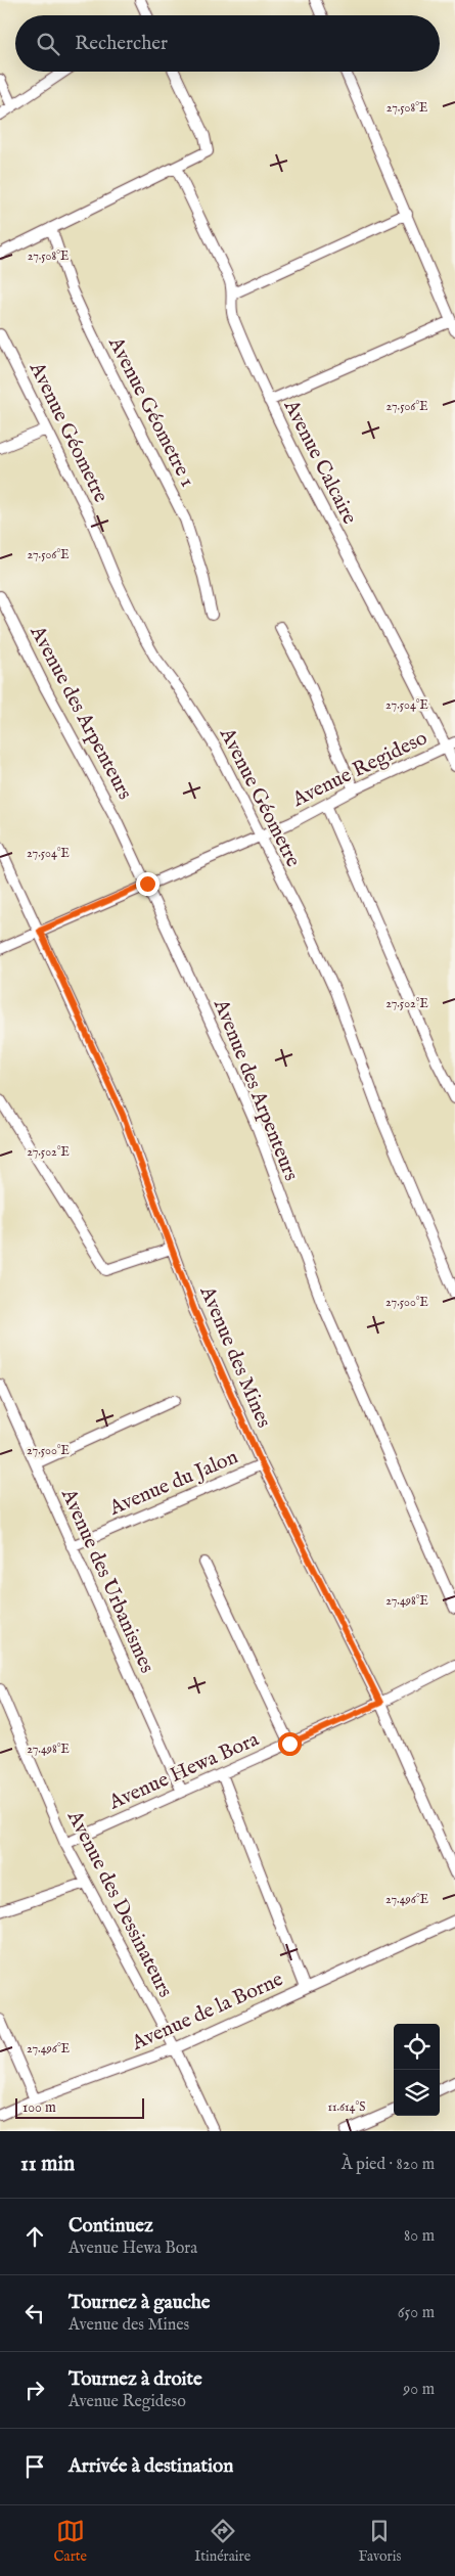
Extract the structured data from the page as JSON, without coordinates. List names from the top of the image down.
{
  "streets": {
    "street": [
      "Avenue Géometre 1",
      "Avenue Géometre",
      "Avenue Calcaire",
      "Avenue des Arpenteurs",
      "Avenue Regideso",
      "Avenue des Mines",
      "Avenue du Jalon",
      "Avenue des Urbanismes",
      "Avenue Hewa Bora",
      "Avenue des Dessinateurs",
      "Avenue de la Borne"
    ]
  },
  "crossings": [
    ["Avenue Géometre", "Avenue Regideso"],
    ["Avenue Calcaire", "Avenue Regideso"],
    ["Avenue des Arpenteurs", "Avenue Regideso"],
    ["Avenue Regideso", "Avenue des Mines"],
    ["Avenue des Mines", "Avenue du Jalon"],
    ["Avenue des Mines", "Avenue Hewa Bora"],
    ["Avenue du Jalon", "Avenue des Urbanismes"],
    ["Avenue des Urbanismes", "Avenue Hewa Bora"],
    ["Avenue Hewa Bora", "Avenue des Dessinateurs"],
    ["Avenue des Dessinateurs", "Avenue de la Borne"]
  ],
  "scale_bar": "100 m",
  "page": {
    "search": "Rechercher",
    "scale": "100 m",
    "heading": ["11 min", "À pied · 820 m"],
    "list": [
      ["Continuez", "Avenue Hewa Bora", "80 m"],
      ["Tournez à gauche", "Avenue des Mines", "650 m"],
      ["Tournez à droite", "Avenue Regideso", "90 m"],
      "Arrivée à destination"
    ],
    "nav": ["Carte", "Itinéraire", "Favoris"]
  },
  "coordinates": [
    "27.508°E",
    "27.506°E",
    "27.504°E",
    "27.502°E",
    "27.500°E",
    "27.498°E",
    "27.496°E",
    "11.614°S"
  ]
}
